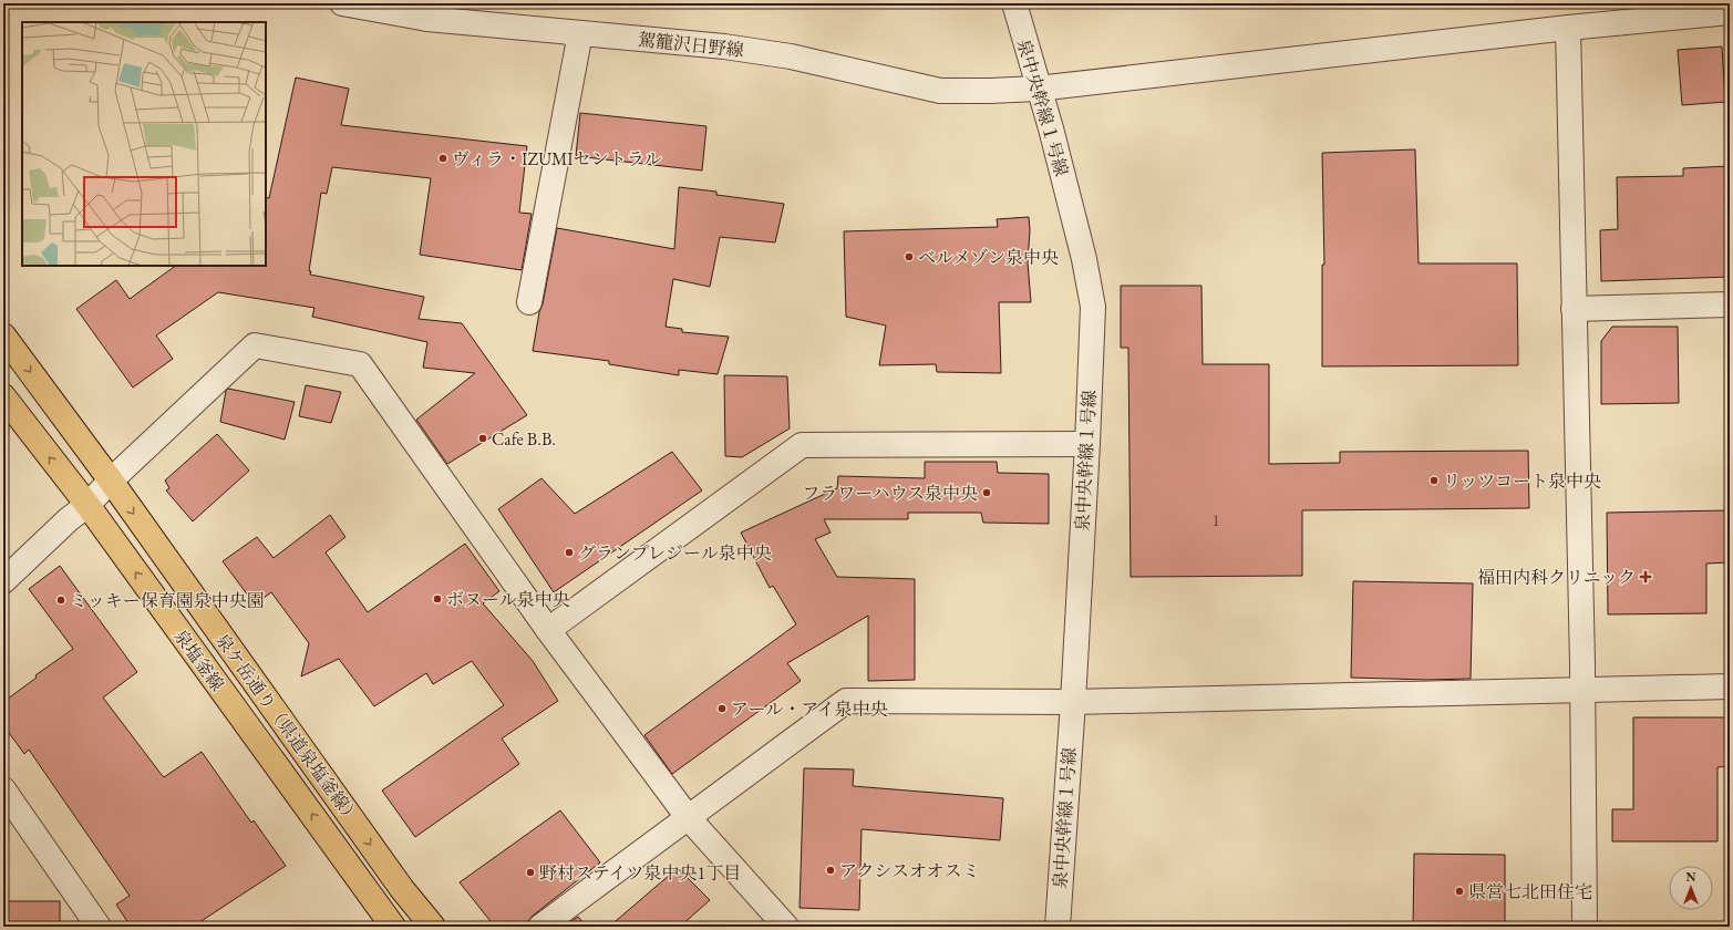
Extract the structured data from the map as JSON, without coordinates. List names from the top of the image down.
{
  "streets": {
    "main road": ["泉塩釜線", "泉ケ岳通り（県道泉塩釜線）"],
    "street": ["駕籠沢日野線", "泉中央幹線１号線"]
  },
  "crossings": [
    ["駕籠沢日野線", "泉中央幹線１号線"]
  ],
  "one_way": ["泉塩釜線", "泉ケ岳通り（県道泉塩釜線）"],
  "places": {
    "other": [
      "ヴィラ・IZUMIセントラル",
      "ベルメゾン泉中央",
      "Cafe B.B.",
      "リッツコート泉中央",
      "フラワーハウス泉中央",
      "グランプレジール泉中央",
      "ボヌール泉中央",
      "ミッキー保育園泉中央園",
      "アール・アイ泉中央",
      "アクシスオオスミ",
      "野村ステイツ泉中央1丁目",
      "県営七北田住宅"
    ],
    "health": ["福田内科クリニック"]
  },
  "house_numbers": ["1"],
  "north": "top"
}
